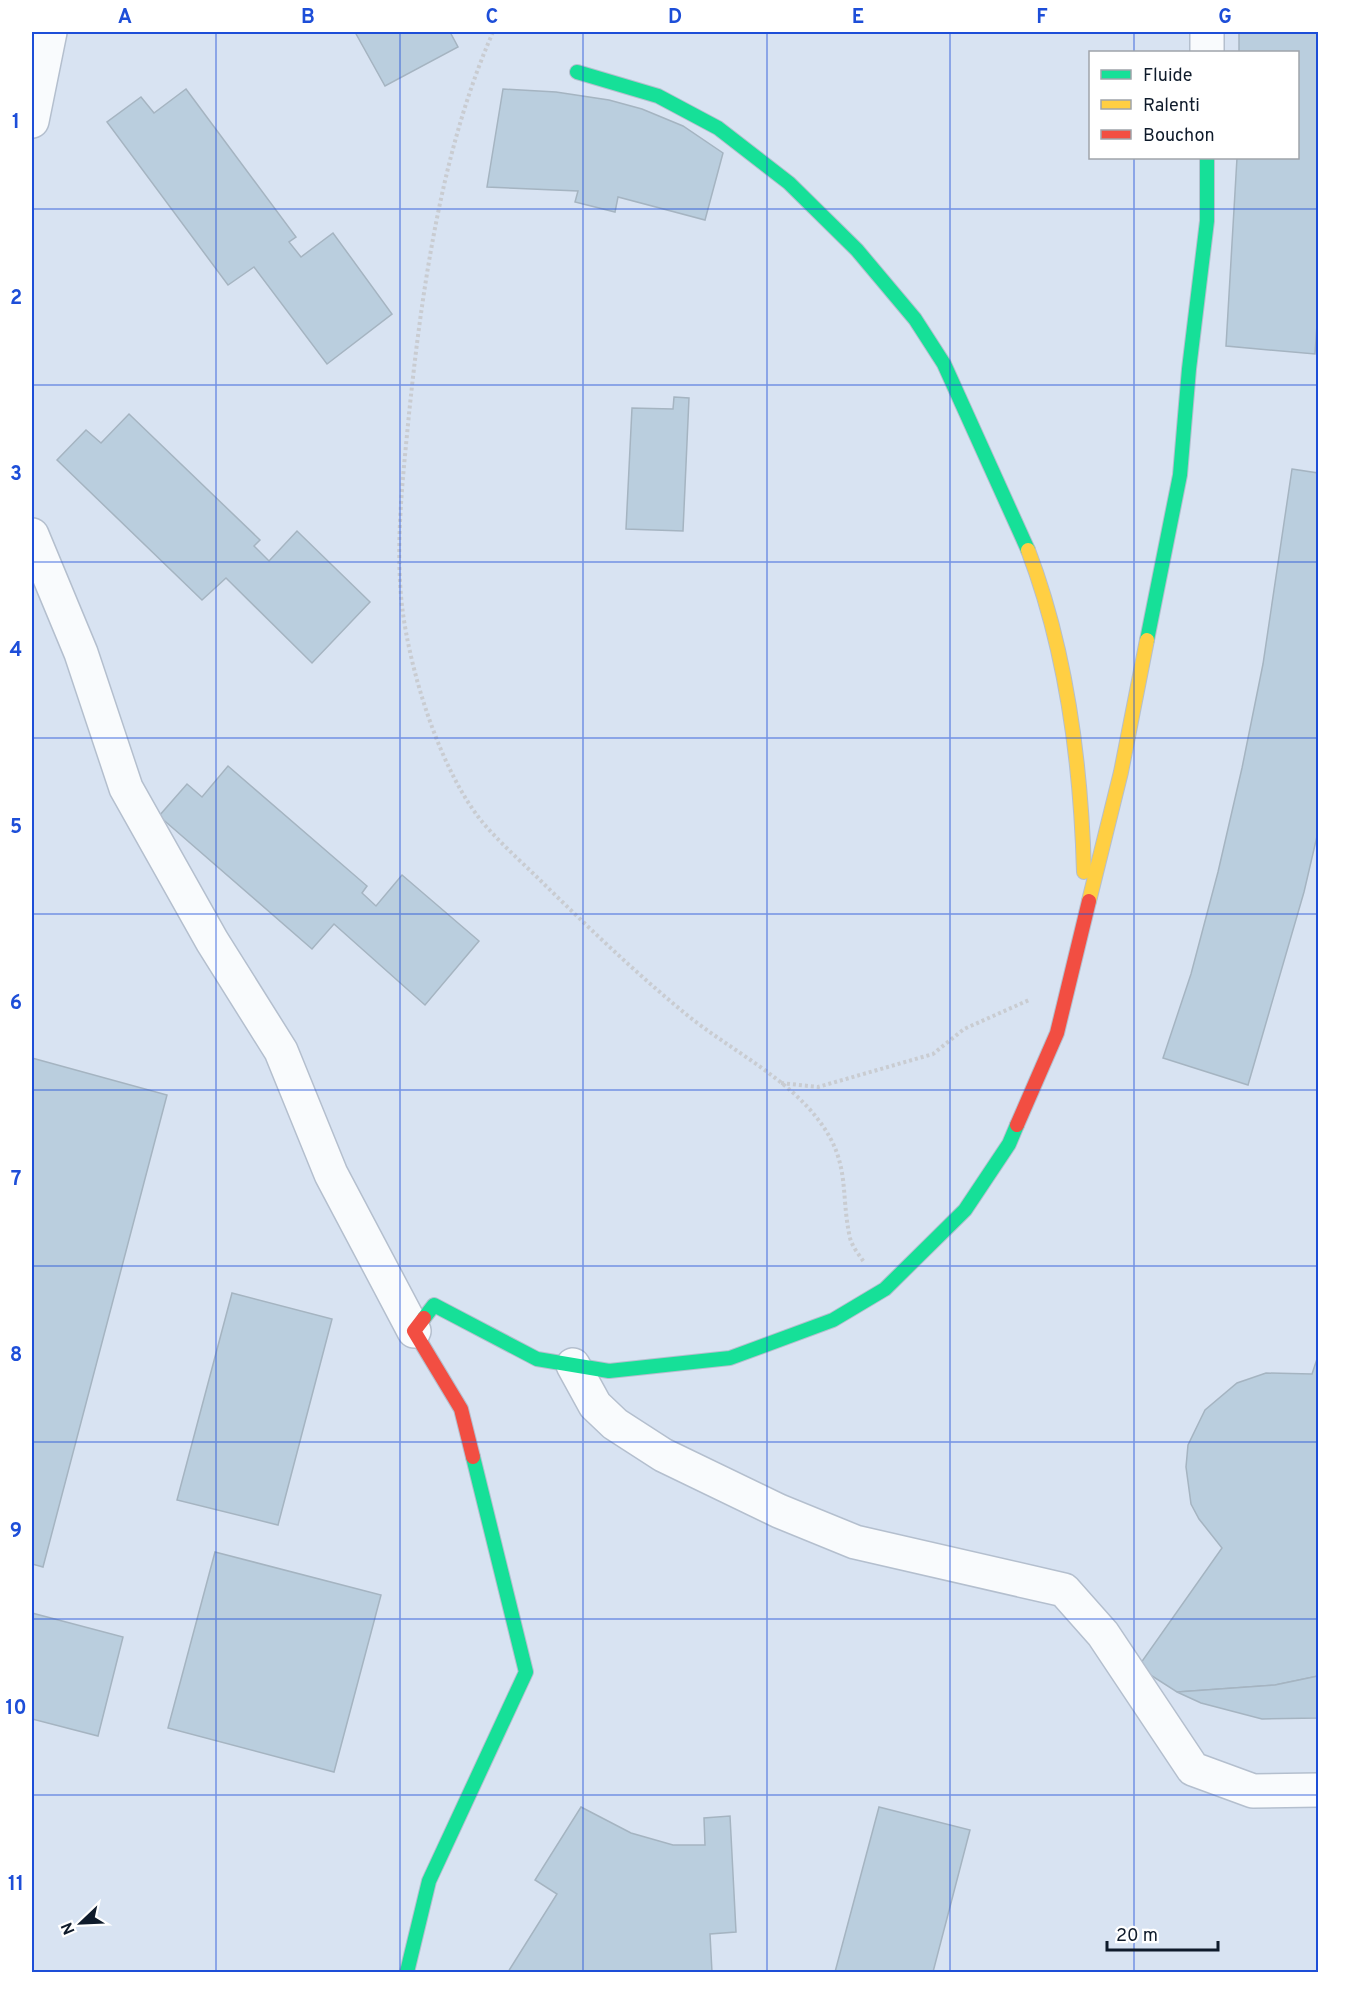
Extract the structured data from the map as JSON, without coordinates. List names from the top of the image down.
{
  "legend": ["Fluide", "Ralenti", "Bouchon"],
  "scale_bar": "20 m",
  "north": "bottom left",
  "grid": {
    "columns": [
      "A",
      "B",
      "C",
      "D",
      "E",
      "F",
      "G"
    ],
    "rows": [
      "1",
      "2",
      "3",
      "4",
      "5",
      "6",
      "7",
      "8",
      "9",
      "10",
      "11"
    ]
  }
}
